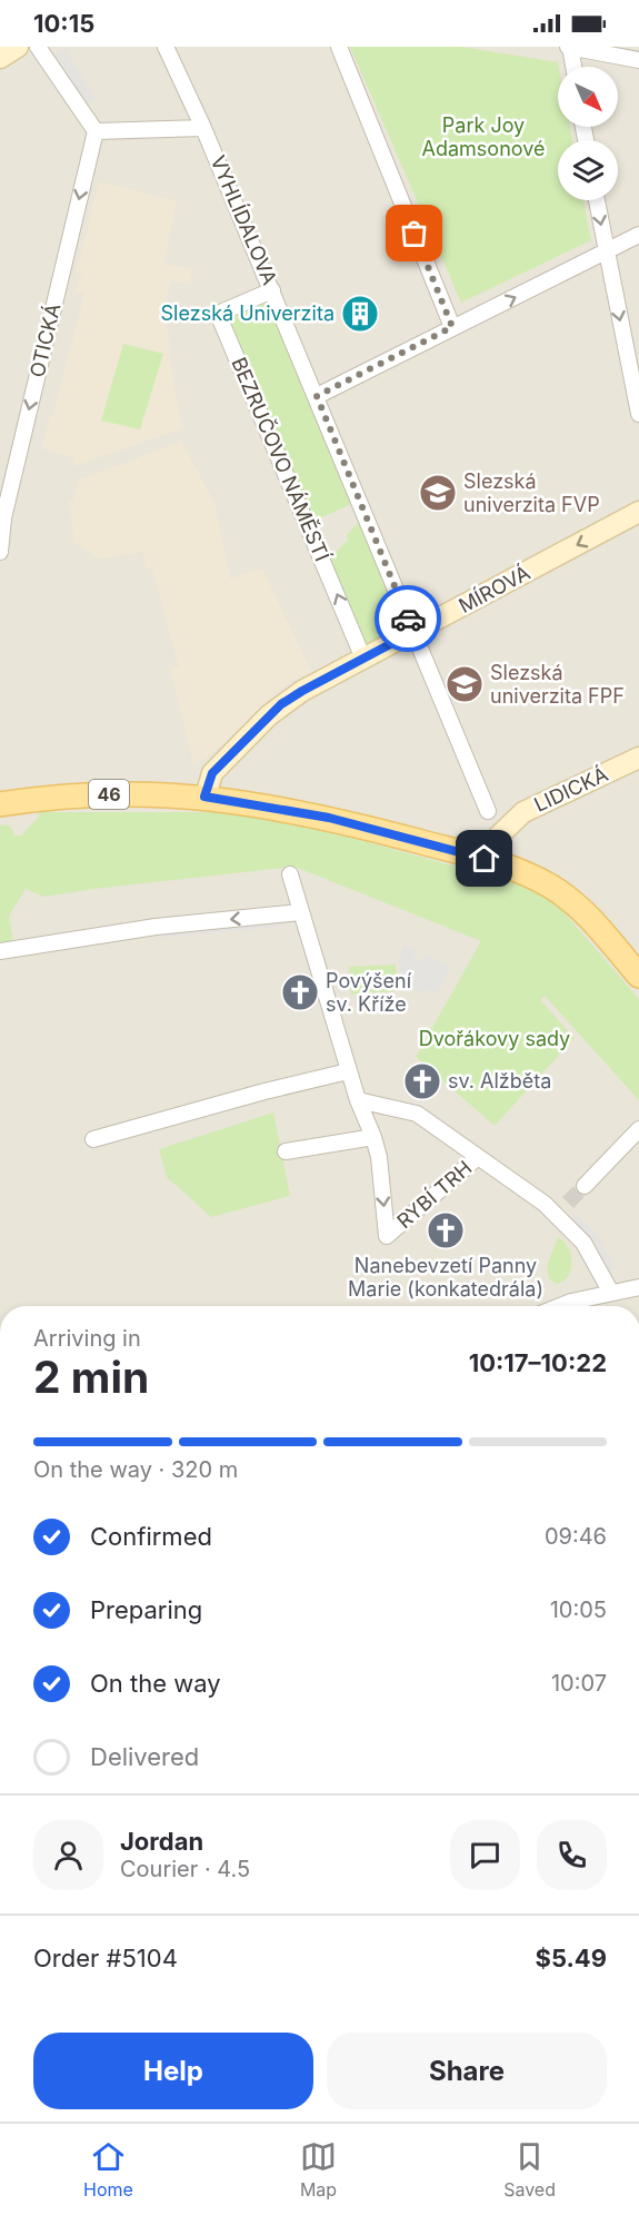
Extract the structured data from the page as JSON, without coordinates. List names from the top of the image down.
{
  "streets": {
    "main road": ["46"],
    "street": [
      "VYHLÍDALOVA",
      "OTICKÁ",
      "BEZRUČOVO NÁMĚSTÍ",
      "MÍROVÁ",
      "LIDICKÁ",
      "RYBÍ TRH"
    ]
  },
  "crossings": [
    ["VYHLÍDALOVA", "BEZRUČOVO NÁMĚSTÍ"],
    ["BEZRUČOVO NÁMĚSTÍ", "MÍROVÁ"],
    ["MÍROVÁ", "46"],
    ["LIDICKÁ", "46"]
  ],
  "one_way": ["OTICKÁ", "MÍROVÁ"],
  "parks": ["Park Joy Adamsonové", "Dvořákovy sady"],
  "places": {
    "building": ["Slezská Univerzita"],
    "school or university": ["Slezská univerzita FVP", "Slezská univerzita FPF"],
    "church": ["Povýšení sv. Kříže", "sv. Alžběta", "Nanebevzetí Panny Marie (konkatedrála)"]
  },
  "north": "bottom right",
  "page": {
    "status": "10:15",
    "heading": ["2 min", "Arriving in", "10:17–10:22"],
    "panel": [
      "Jordan",
      "Courier · 4.5",
      "Order #5104",
      "$5.49"
    ],
    "bar": "On the way · 320 m",
    "list": [
      ["Confirmed", "09:46"],
      ["Preparing", "10:05"],
      ["On the way", "10:07"],
      "Delivered"
    ],
    "buttons": ["Help", "Share"],
    "tabs": ["Home", "Map", "Saved"]
  }
}
